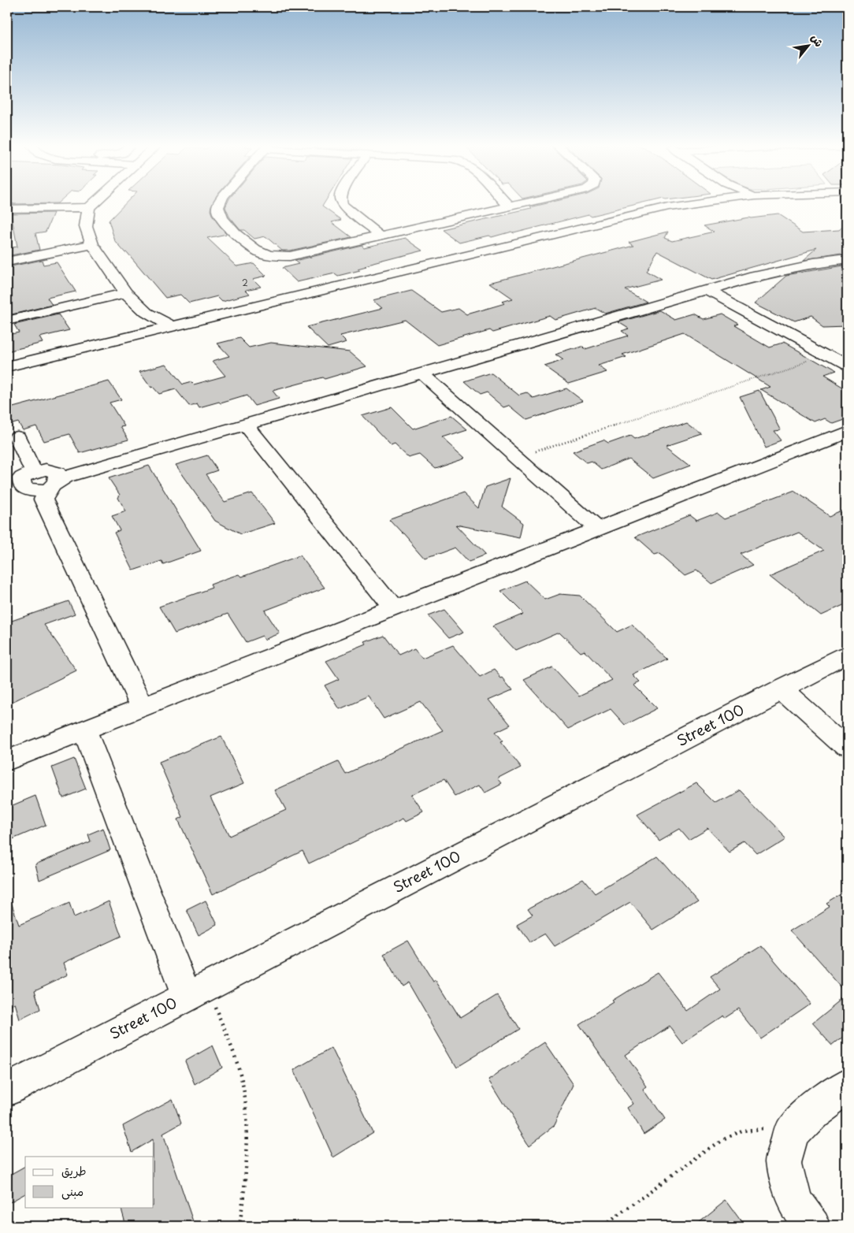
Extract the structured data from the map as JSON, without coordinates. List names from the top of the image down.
{
  "streets": {
    "street": ["Street 100"]
  },
  "house_numbers": ["2"],
  "legend": ["طريق", "مبنى"],
  "north": "top right"
}
